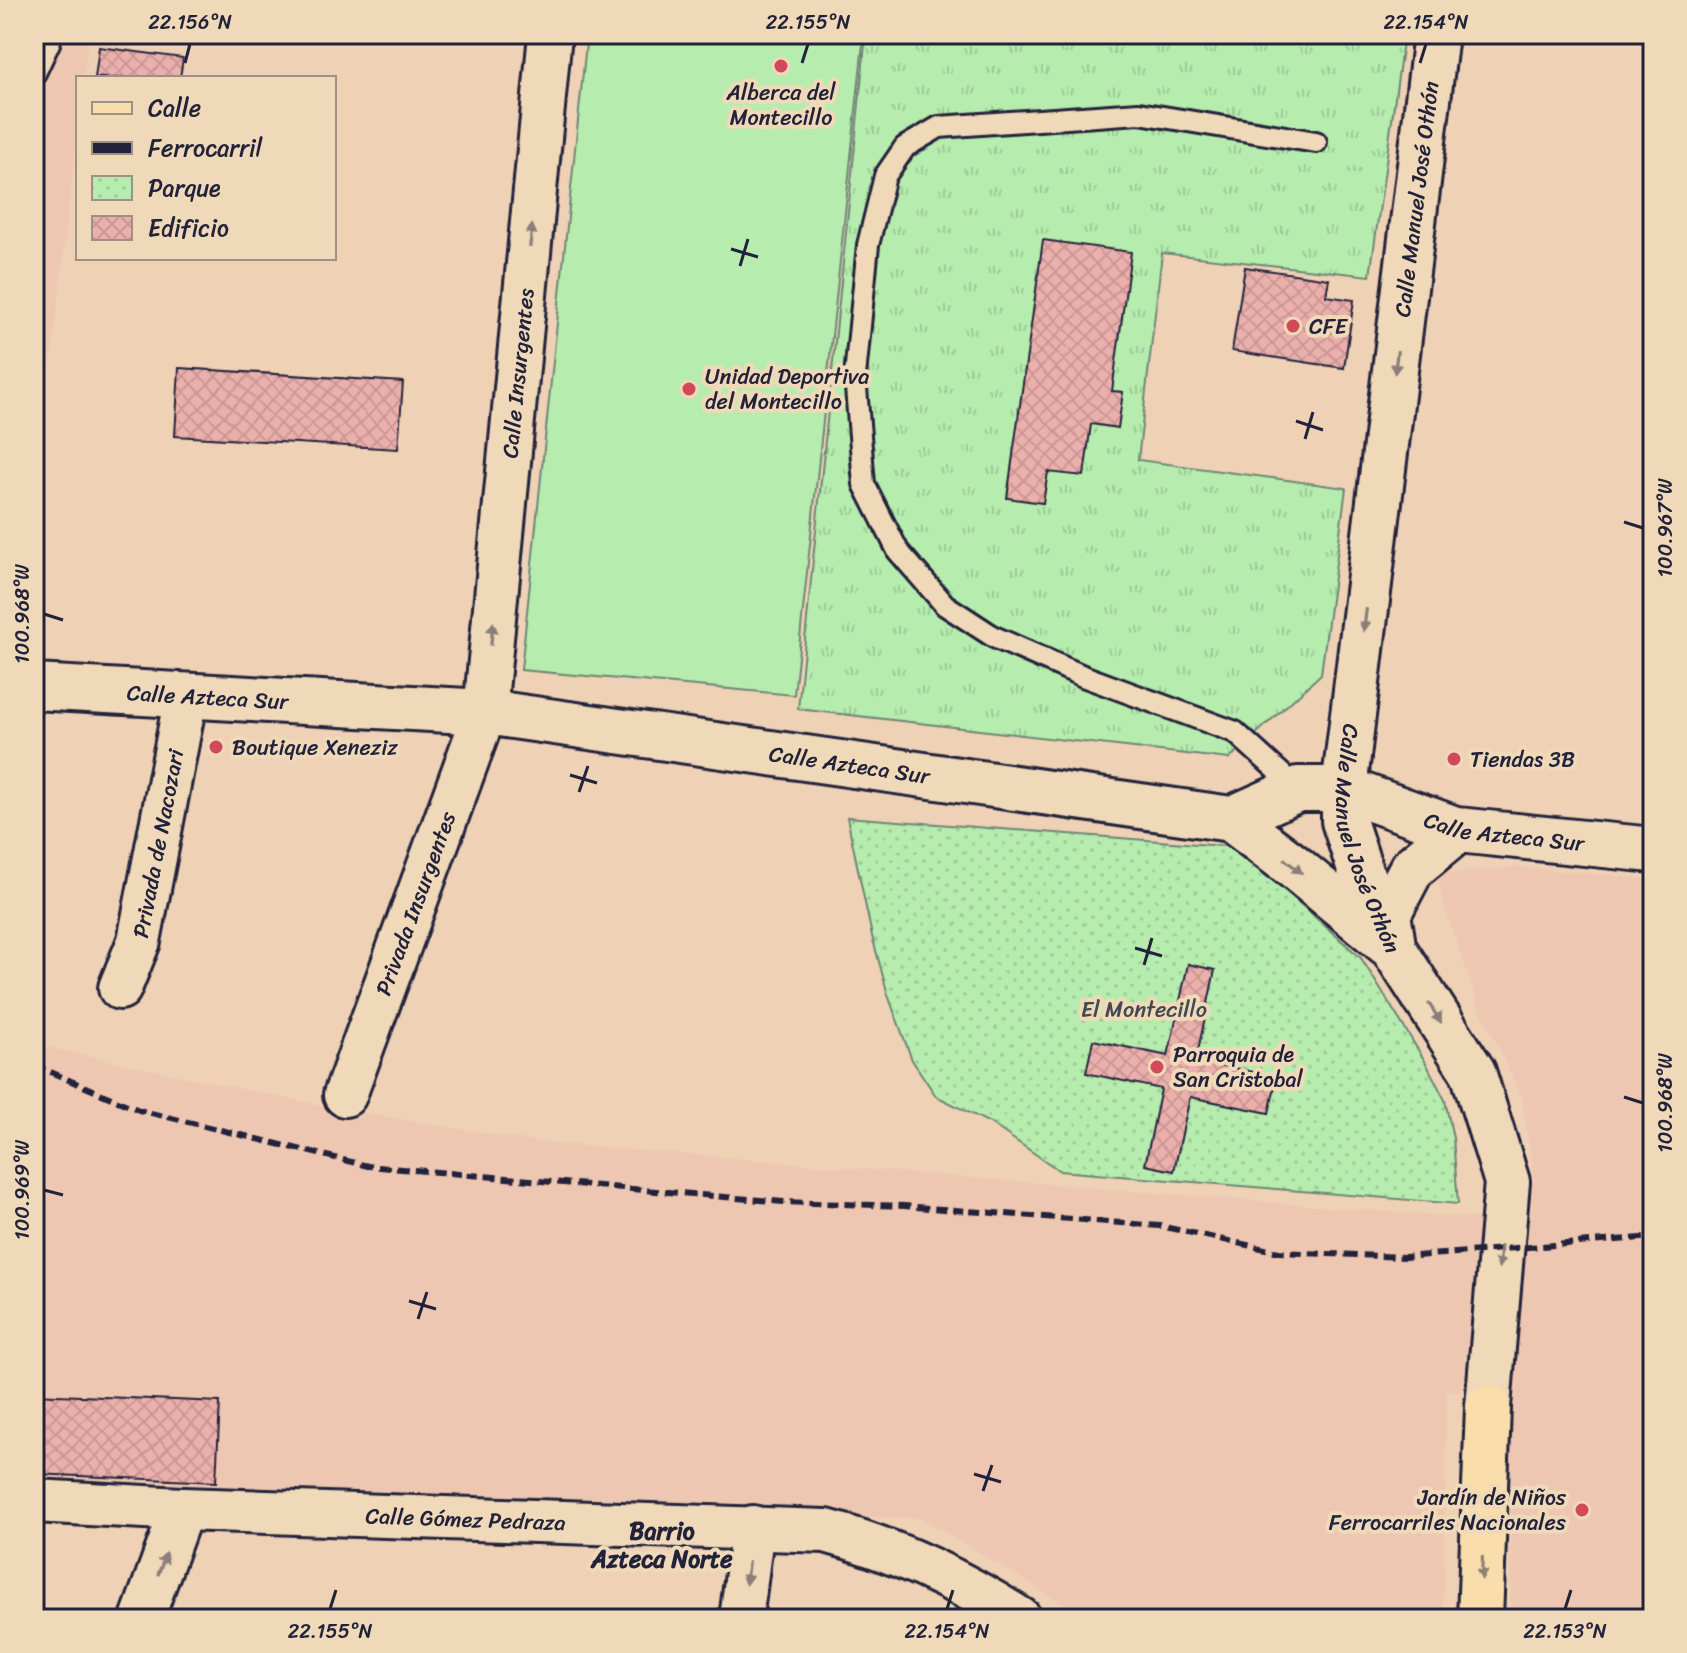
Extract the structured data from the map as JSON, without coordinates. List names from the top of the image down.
{
  "streets": {
    "main road": ["Calle Manuel José Othón"],
    "street": [
      "Calle Insurgentes",
      "Calle Azteca Sur",
      "Privada de Nacozari",
      "Privada Insurgentes",
      "Calle Gómez Pedraza"
    ]
  },
  "crossings": [
    ["Calle Manuel José Othón", "Calle Azteca Sur"],
    ["Calle Insurgentes", "Calle Azteca Sur"],
    ["Calle Insurgentes", "Privada Insurgentes"],
    ["Calle Azteca Sur", "Privada de Nacozari"],
    ["Calle Azteca Sur", "Privada Insurgentes"]
  ],
  "one_way": ["Calle Manuel José Othón", "Calle Insurgentes"],
  "districts": ["Barrio Azteca Norte"],
  "parks": ["El Montecillo"],
  "places": [
    "Alberca del Montecillo",
    "CFE",
    "Unidad Deportiva del Montecillo",
    "Boutique Xeneziz",
    "Tiendas 3B",
    "Parroquia de San Cristobal",
    "Jardín de Niños Ferrocarriles Nacionales"
  ],
  "legend": [
    "Calle",
    "Ferrocarril",
    "Parque",
    "Edificio"
  ],
  "coordinates": [
    "22.156°N",
    "22.155°N",
    "22.154°N",
    "100.967°W",
    "100.968°W",
    "100.969°W",
    "22.153°N"
  ]
}
